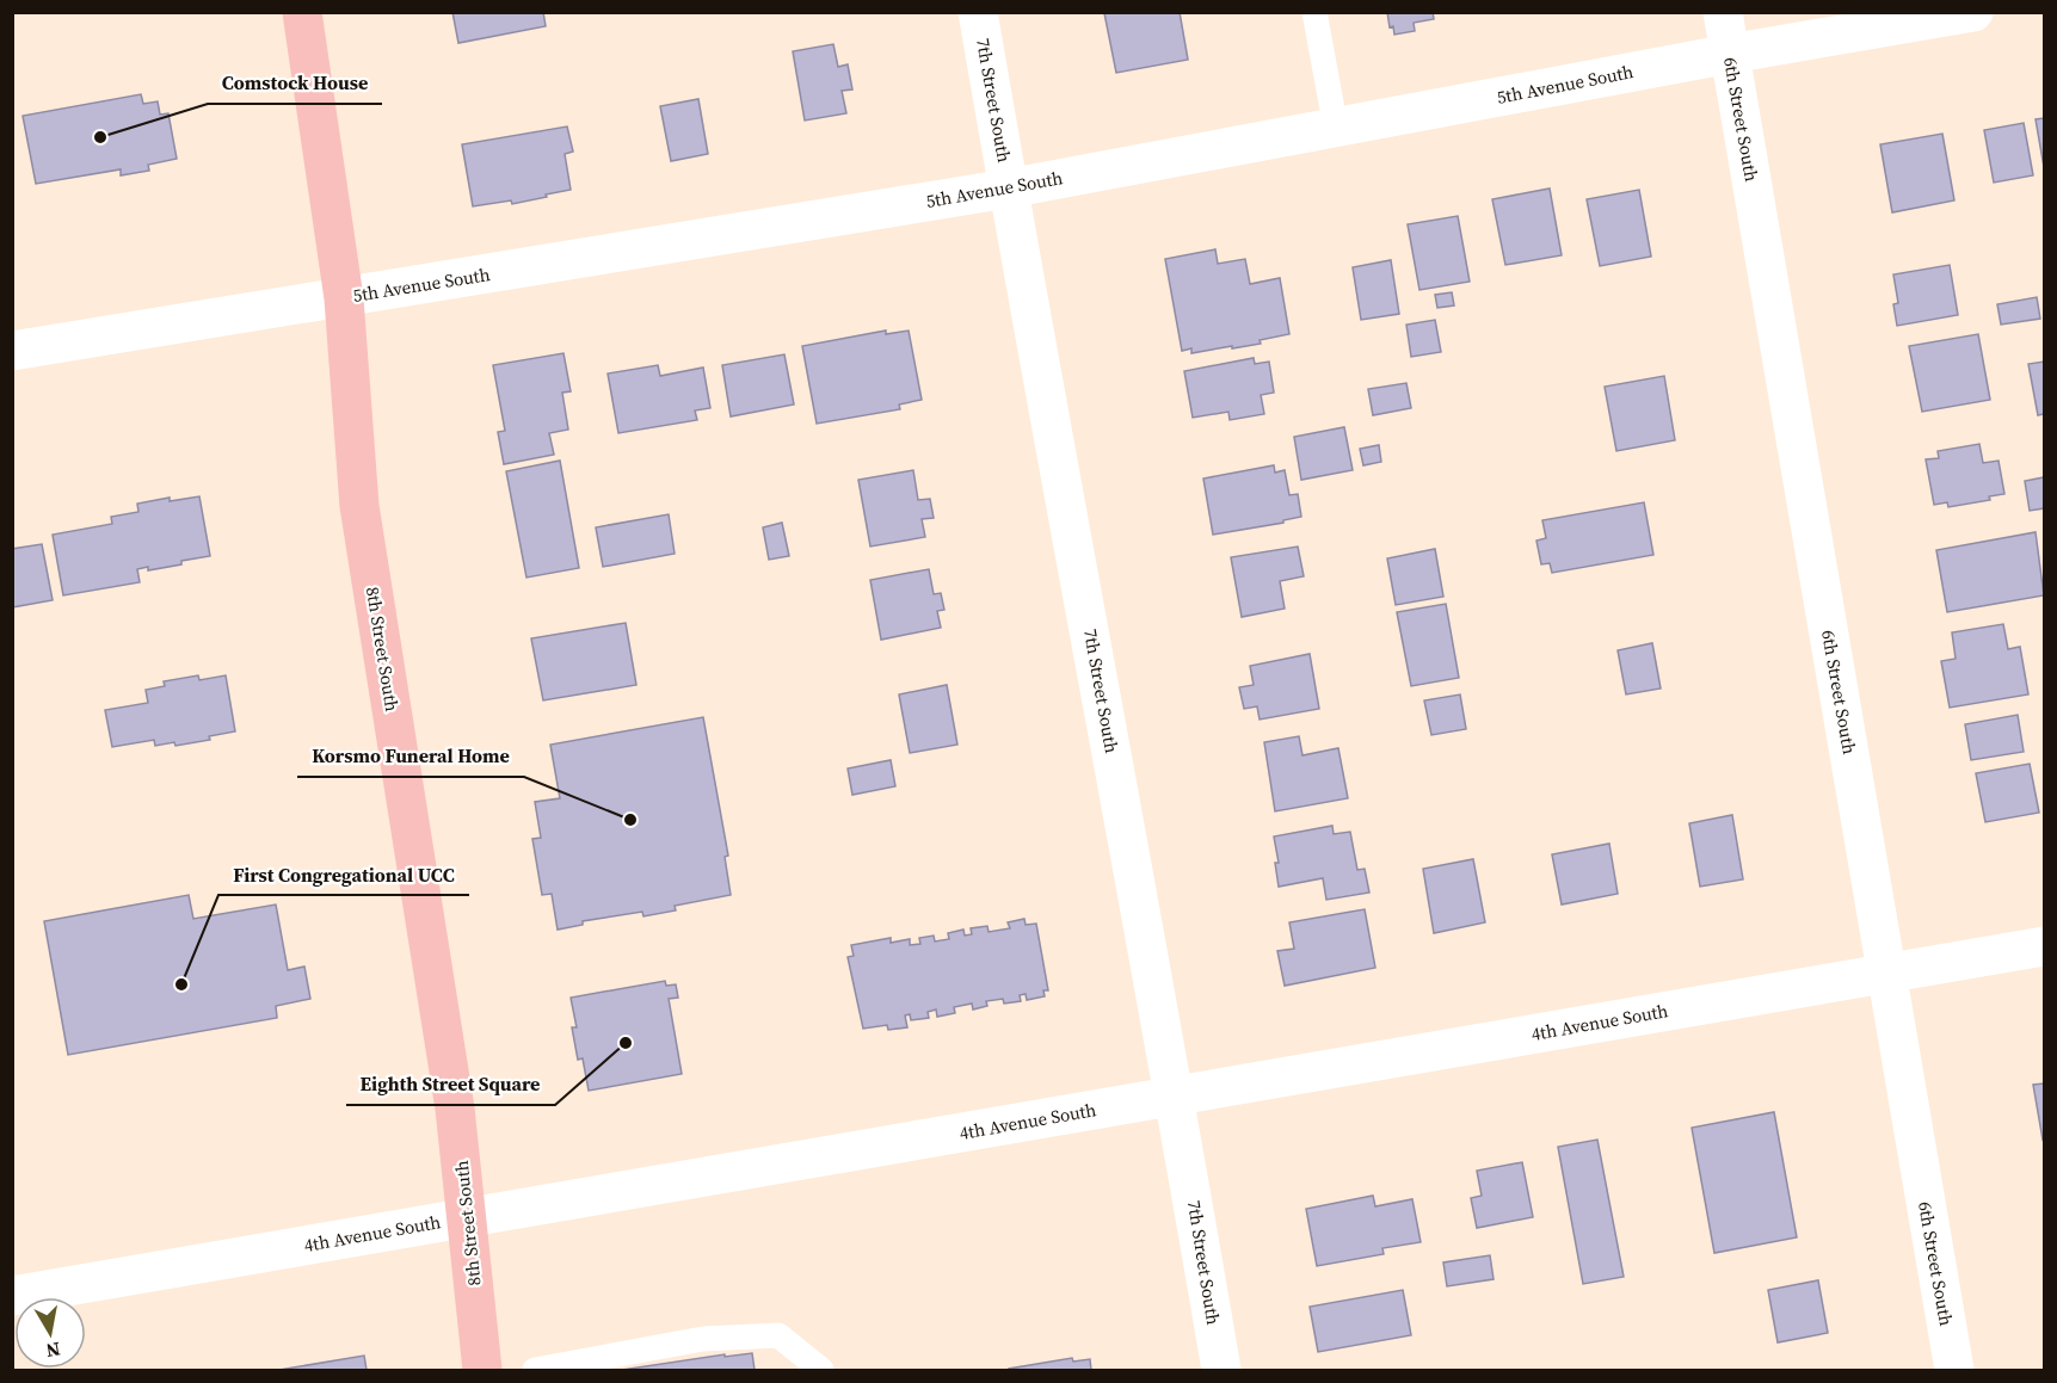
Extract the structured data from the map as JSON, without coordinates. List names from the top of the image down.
{
  "streets": {
    "main road": ["8th Street South"],
    "street": [
      "5th Avenue South",
      "7th Street South",
      "6th Street South",
      "4th Avenue South"
    ]
  },
  "crossings": [
    ["5th Avenue South", "7th Street South"],
    ["5th Avenue South", "6th Street South"],
    ["5th Avenue South", "8th Street South"],
    ["7th Street South", "4th Avenue South"],
    ["6th Street South", "4th Avenue South"],
    ["8th Street South", "4th Avenue South"]
  ],
  "places": [
    "Comstock House",
    "Korsmo Funeral Home",
    "First Congregational UCC",
    "Eighth Street Square"
  ],
  "north": "bottom"
}
